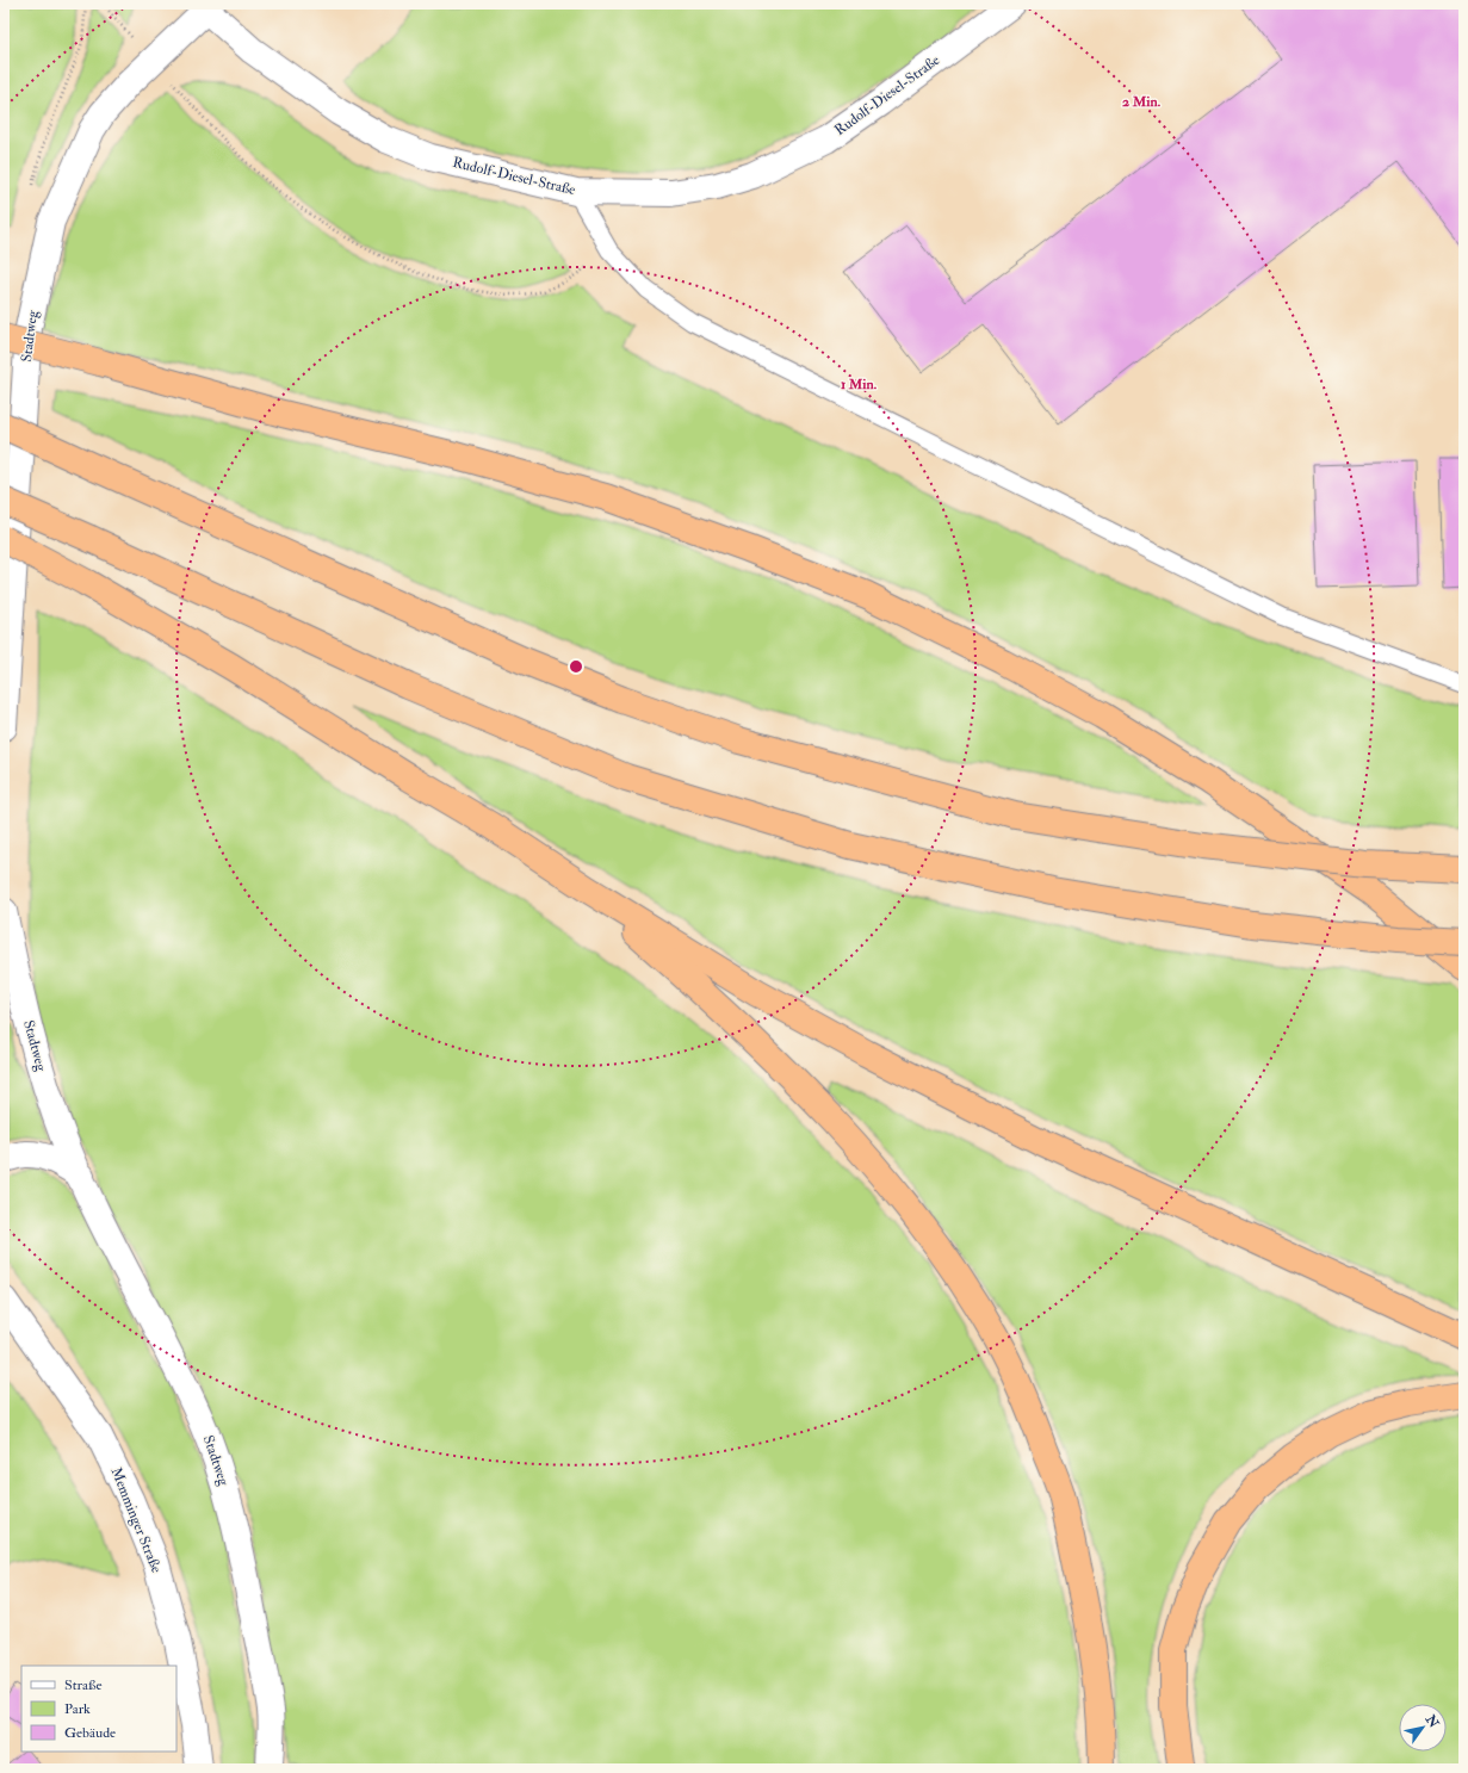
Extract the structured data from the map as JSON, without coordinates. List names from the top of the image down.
{
  "streets": {
    "street": ["Rudolf-Diesel-Straße", "Stadtweg", "Memminger Straße"]
  },
  "crossings": [
    ["Rudolf-Diesel-Straße", "Stadtweg"]
  ],
  "legend": ["Straße", "Park", "Gebäude"],
  "north": "top right",
  "rings": ["2 Min.", "1 Min."]
}
